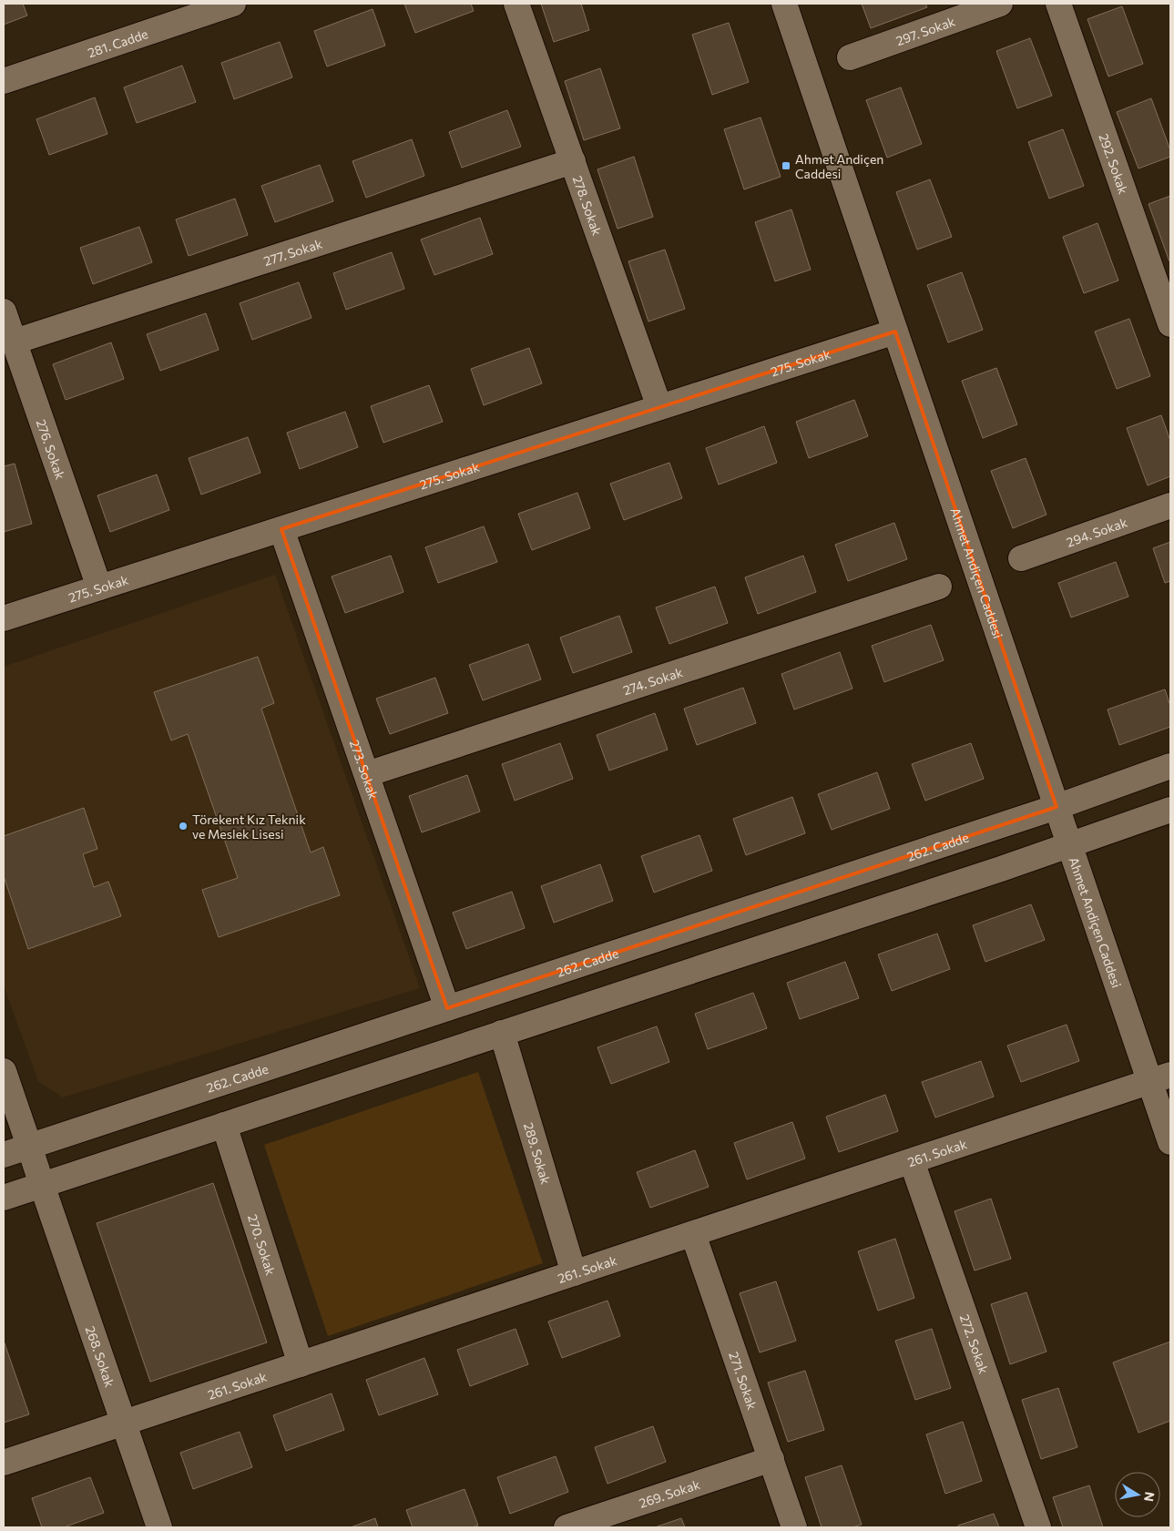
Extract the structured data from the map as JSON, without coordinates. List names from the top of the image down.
{
  "streets": {
    "street": [
      "297. Sokak",
      "281. Cadde",
      "292. Sokak",
      "278. Sokak",
      "277. Sokak",
      "275. Sokak",
      "276. Sokak",
      "294. Sokak",
      "Ahmet Andiçen Caddesi",
      "274. Sokak",
      "273. Sokak",
      "262. Cadde",
      "289. Sokak",
      "261. Sokak",
      "270. Sokak",
      "272. Sokak",
      "268. Sokak",
      "271. Sokak",
      "269. Sokak"
    ]
  },
  "crossings": [
    ["278. Sokak", "277. Sokak"],
    ["278. Sokak", "275. Sokak"],
    ["277. Sokak", "276. Sokak"],
    ["275. Sokak", "276. Sokak"],
    ["275. Sokak", "Ahmet Andiçen Caddesi"],
    ["275. Sokak", "273. Sokak"],
    ["Ahmet Andiçen Caddesi", "262. Cadde"],
    ["Ahmet Andiçen Caddesi", "261. Sokak"],
    ["274. Sokak", "273. Sokak"],
    ["273. Sokak", "262. Cadde"],
    ["262. Cadde", "268. Sokak"],
    ["289. Sokak", "261. Sokak"],
    ["261. Sokak", "270. Sokak"],
    ["261. Sokak", "272. Sokak"],
    ["261. Sokak", "268. Sokak"],
    ["261. Sokak", "271. Sokak"],
    ["271. Sokak", "269. Sokak"]
  ],
  "places": {
    "transit": ["Ahmet Andiçen Caddesi"],
    "other": ["Törekent Kız Teknik ve Meslek Lisesi"]
  },
  "north": "right"
}
